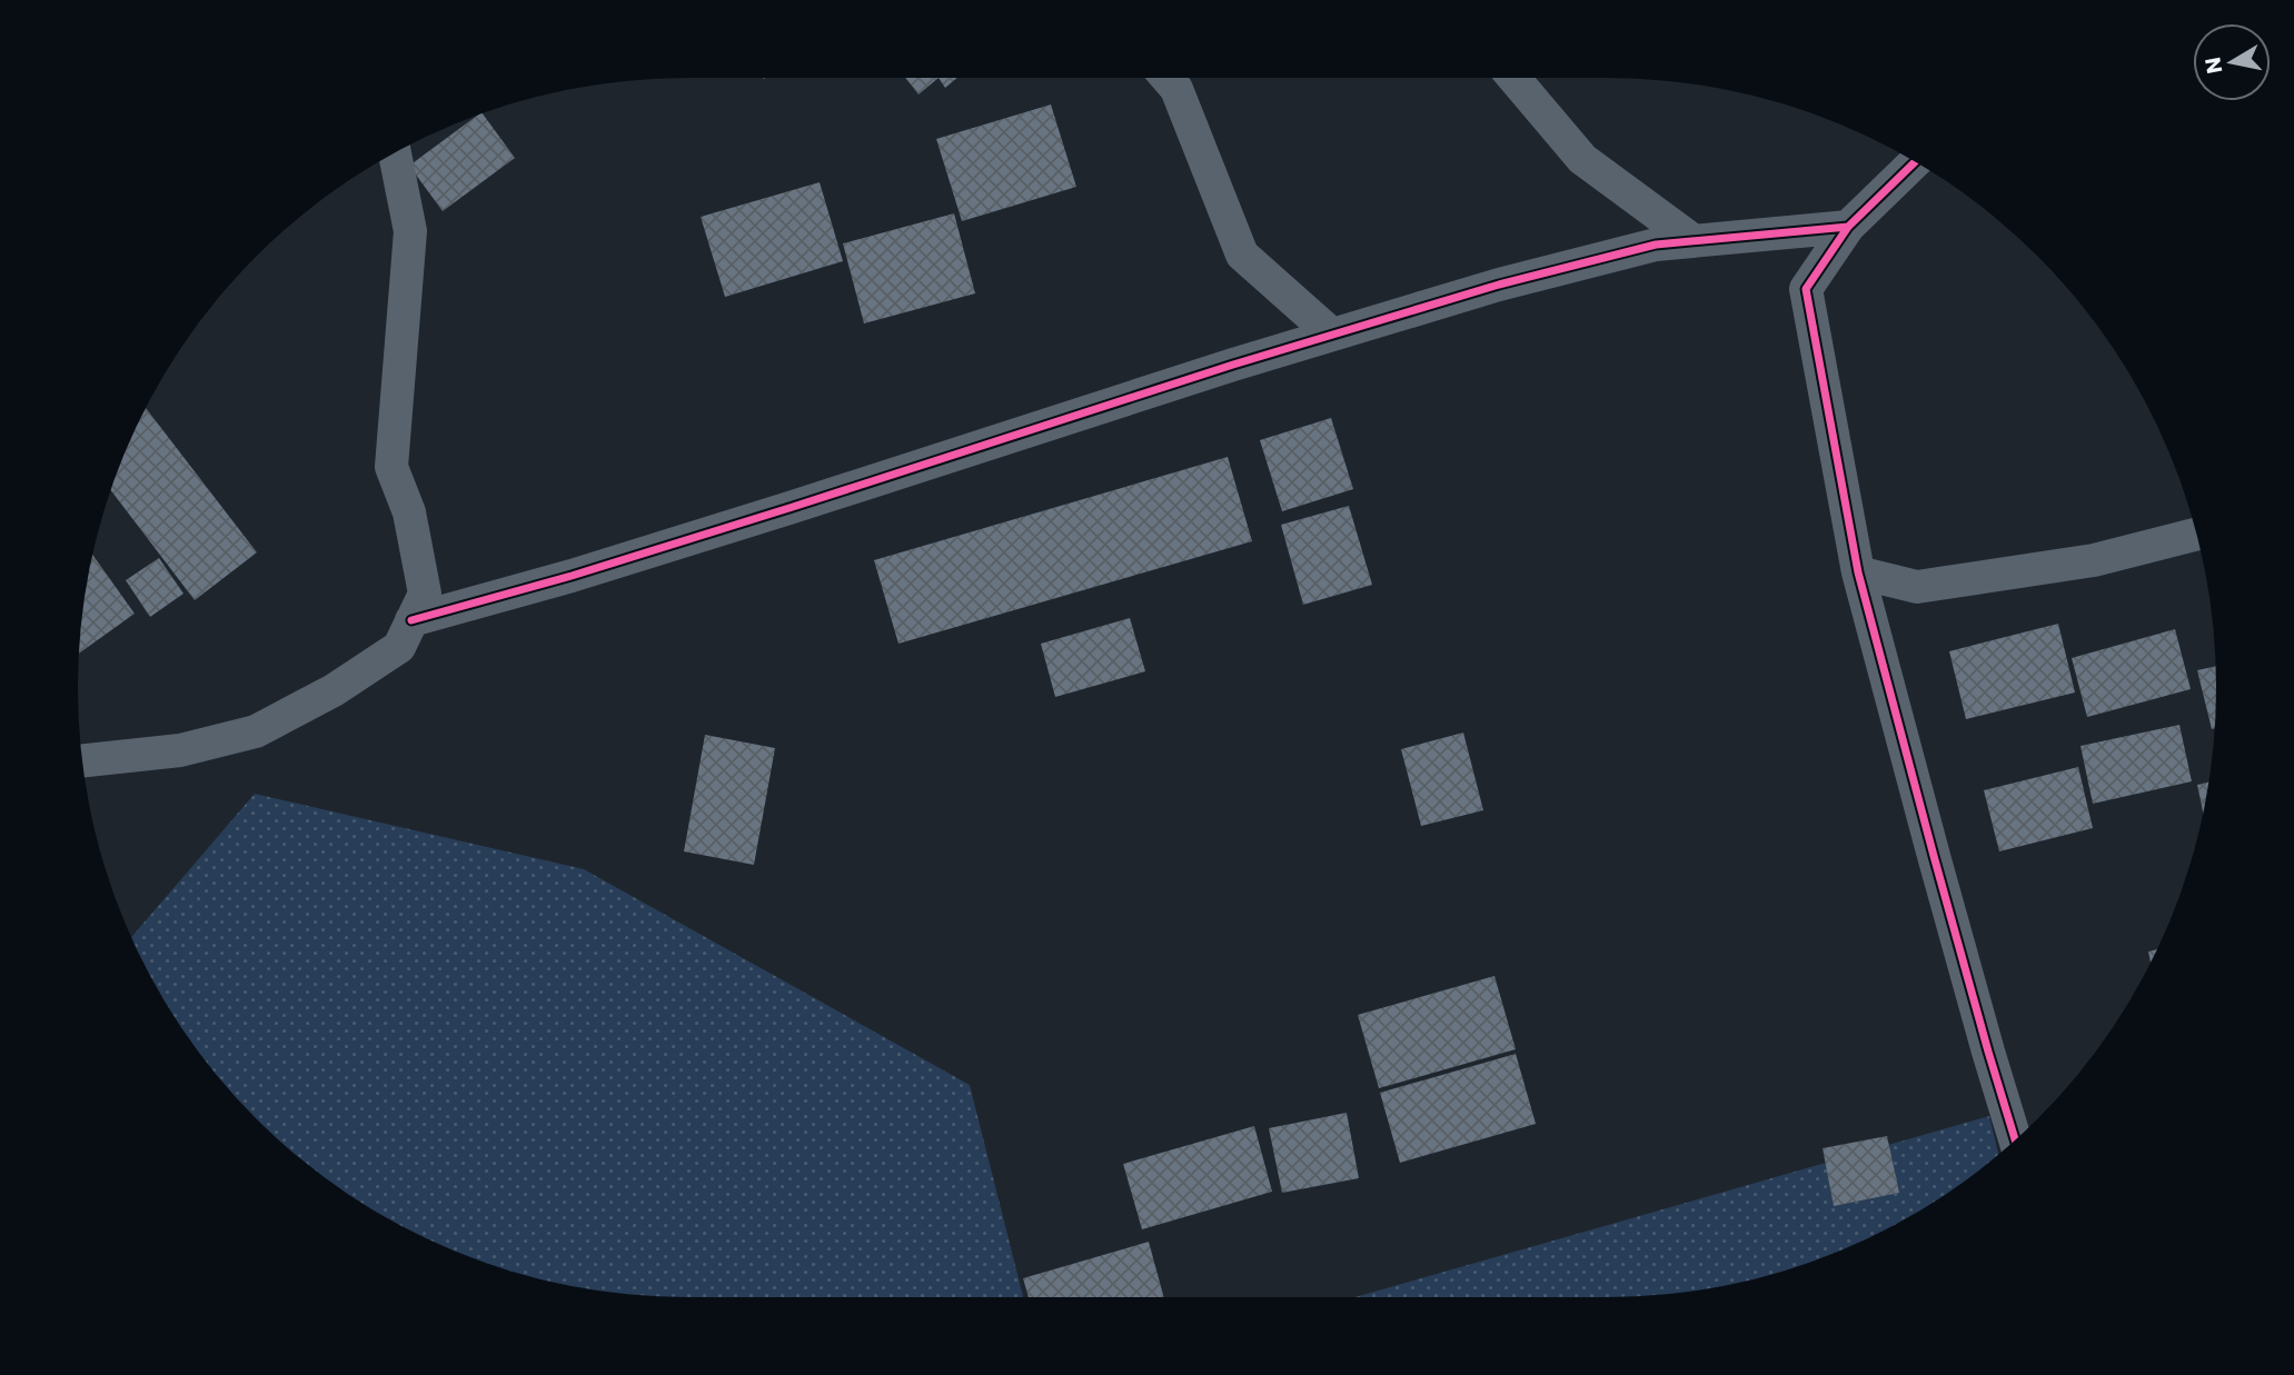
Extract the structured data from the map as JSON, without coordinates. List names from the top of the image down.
{
  "north": "left"
}
